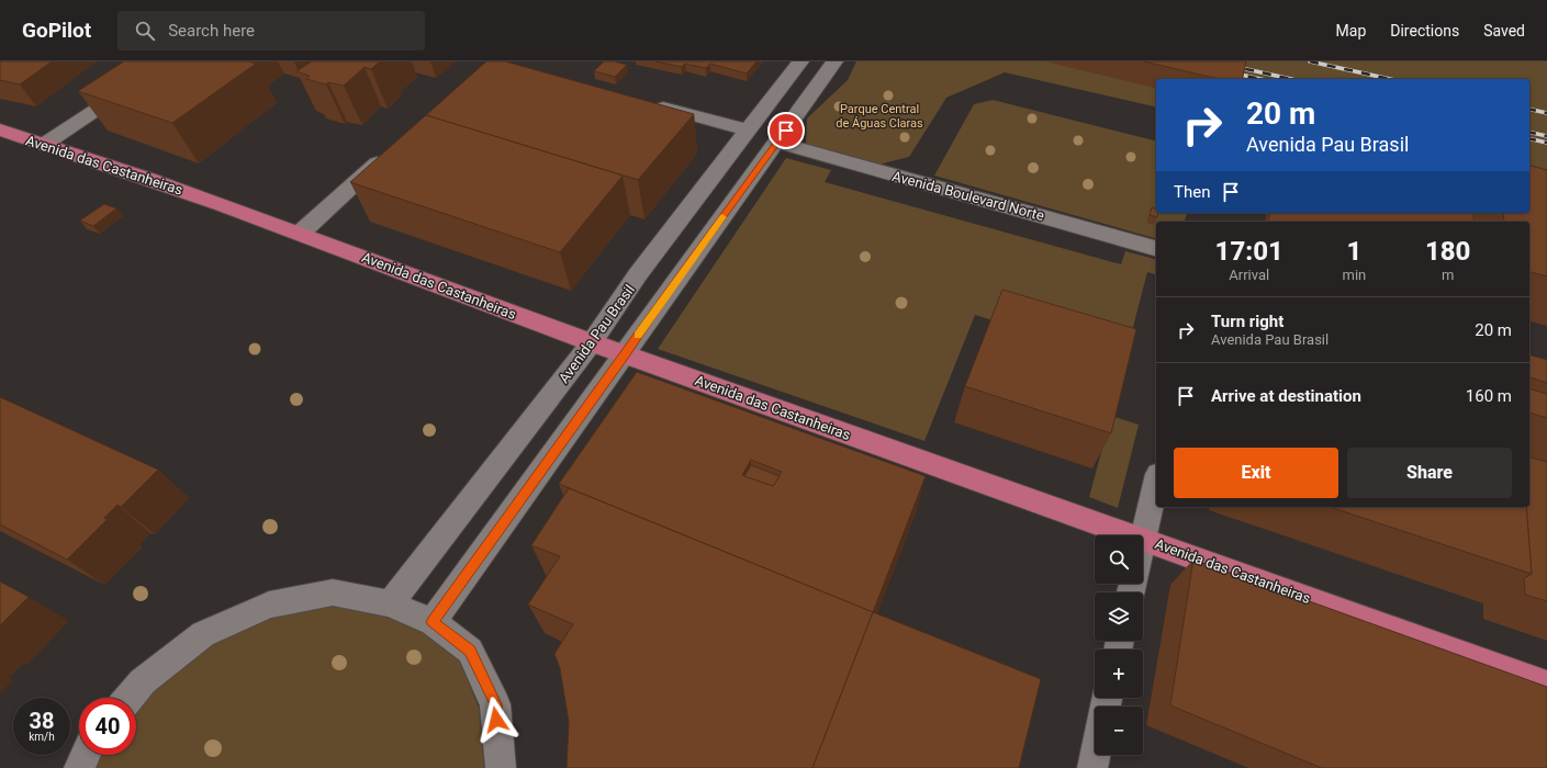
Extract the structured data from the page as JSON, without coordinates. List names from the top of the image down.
{
  "streets": {
    "main road": ["Avenida das Castanheiras"],
    "street": ["Avenida Boulevard Norte", "Avenida Pau Brasil"]
  },
  "crossings": [
    ["Avenida das Castanheiras", "Avenida Pau Brasil"]
  ],
  "parks": ["Parque Central de Águas Claras"],
  "page": {
    "header": "GoPilot",
    "search": "Search here",
    "nav": ["Map", "Directions", "Saved"],
    "turn": ["20 m", "Avenida Pau Brasil"],
    "then": "Then",
    "eta": [
      "17:01",
      "Arrival",
      "1",
      "min",
      "180",
      "m"
    ],
    "list": [
      {
        "name": "Turn right",
        "note": "Avenida Pau Brasil",
        "value": "20 m"
      },
      {
        "name": "Arrive at destination",
        "value": "160 m"
      }
    ],
    "buttons": ["Exit", "Share"],
    "map_buttons": ["+", "−"],
    "speed": "38 km/h",
    "limit": "40"
  }
}
